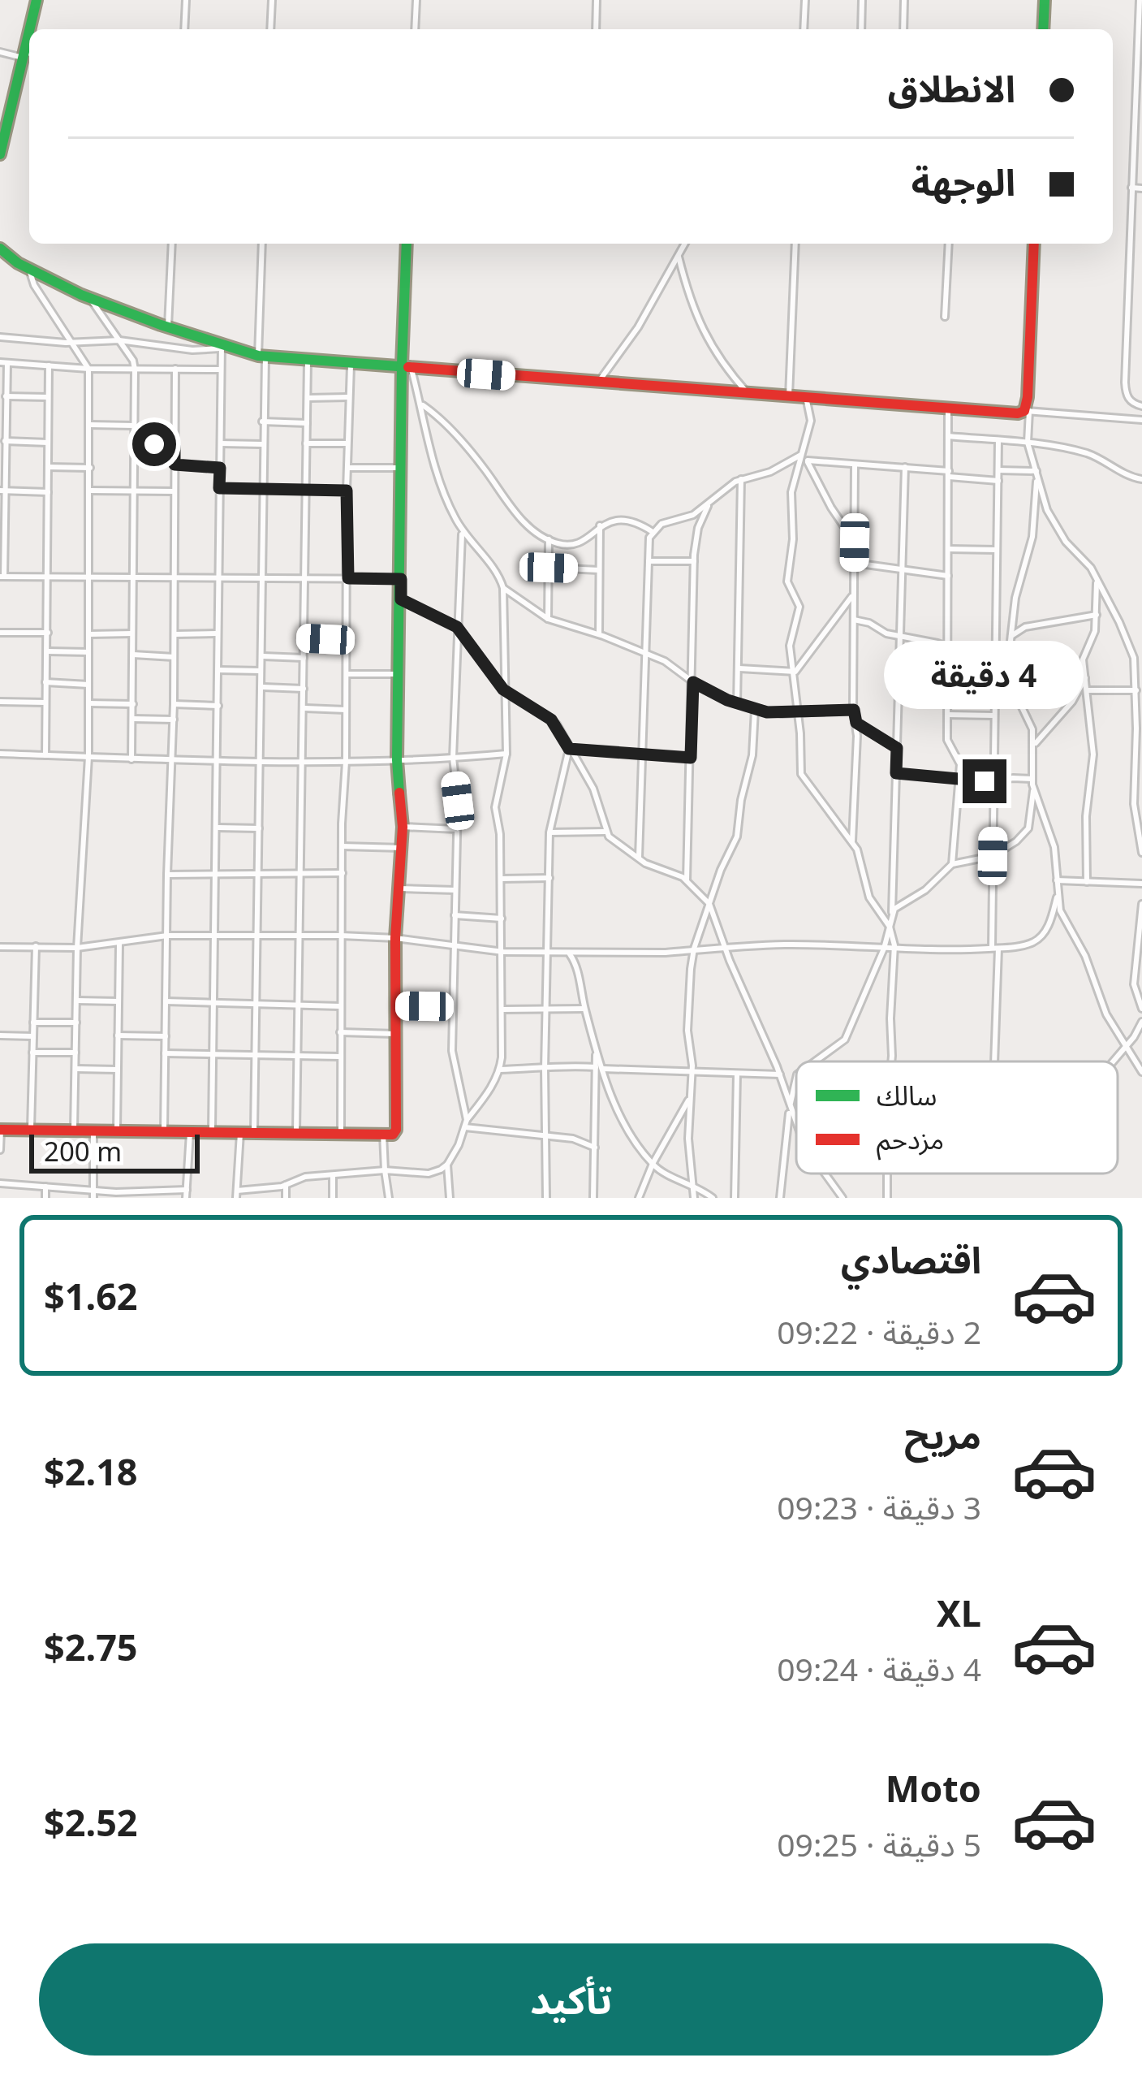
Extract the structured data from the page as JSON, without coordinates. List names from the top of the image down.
{
  "legend": ["سالك", "مزدحم"],
  "scale_bar": "200 m",
  "page": {
    "banner": ["الانطلاق", "الوجهة"],
    "bubble": "4 دقيقة",
    "scale": "200 m",
    "list": [
      {
        "name": "اقتصادي",
        "note": "2 دقيقة · 09:22",
        "value": "$1.62"
      },
      {
        "name": "مريح",
        "note": "3 دقيقة · 09:23",
        "value": "$2.18"
      },
      {
        "name": "XL",
        "note": "4 دقيقة · 09:24",
        "value": "$2.75"
      },
      {
        "name": "Moto",
        "note": "5 دقيقة · 09:25",
        "value": "$2.52"
      }
    ],
    "buttons": "تأكيد"
  }
}
